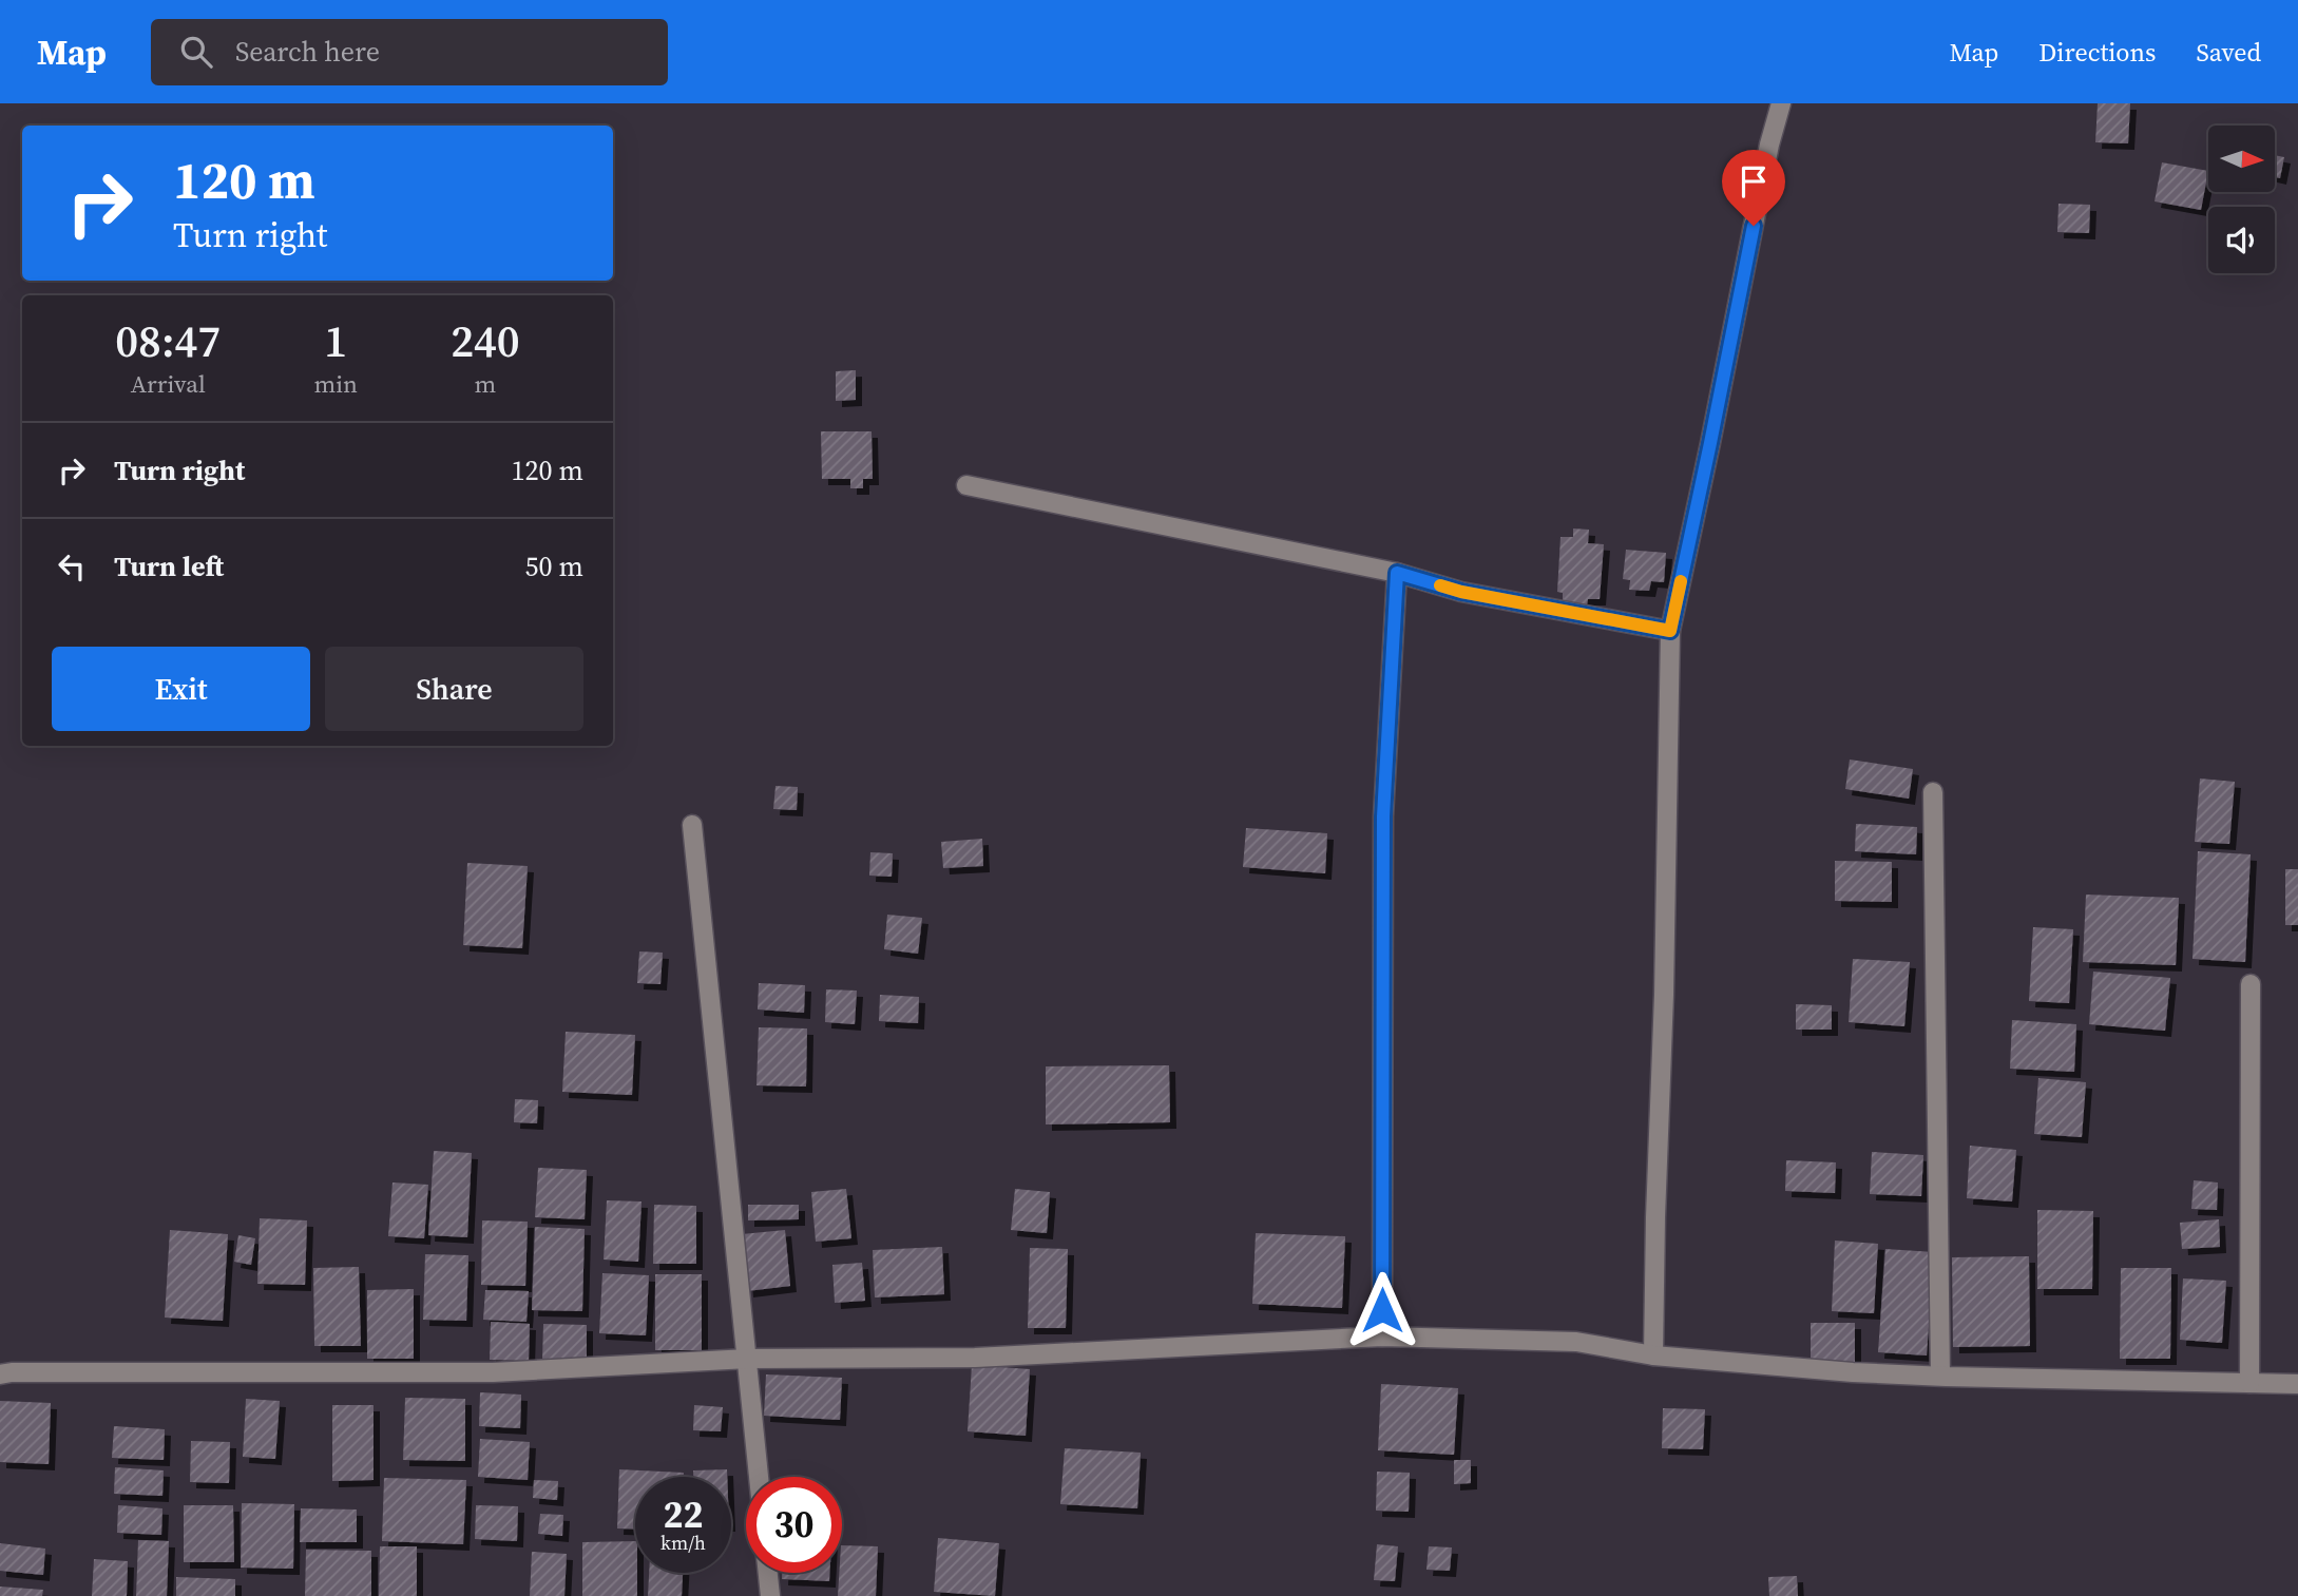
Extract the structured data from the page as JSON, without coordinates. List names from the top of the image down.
{
  "north": "right",
  "page": {
    "header": "Map",
    "search": "Search here",
    "nav": ["Map", "Directions", "Saved"],
    "turn": ["120 m", "Turn right"],
    "eta": [
      "08:47",
      "Arrival",
      "1",
      "min",
      "240",
      "m"
    ],
    "list": [
      {
        "name": "Turn right",
        "value": "120 m"
      },
      {
        "name": "Turn left",
        "value": "50 m"
      }
    ],
    "buttons": ["Exit", "Share"],
    "speed": "22 km/h",
    "limit": "30"
  }
}
